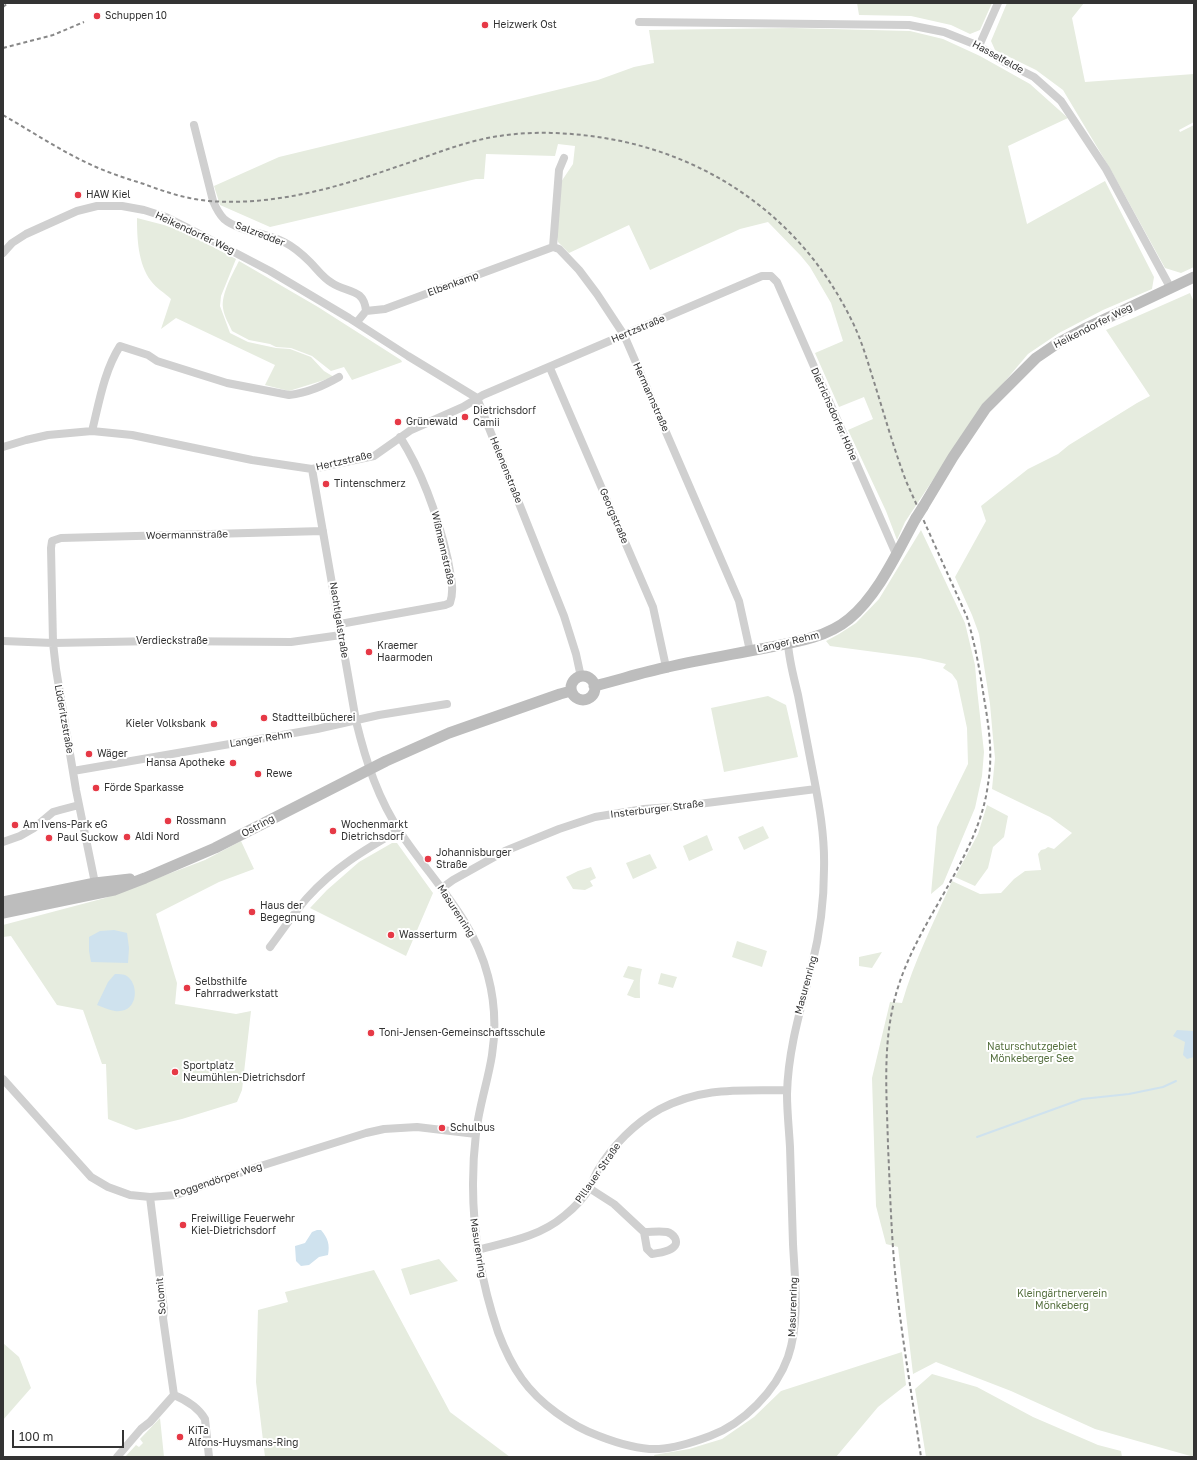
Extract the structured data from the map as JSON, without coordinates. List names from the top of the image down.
{
  "streets": {
    "street": [
      "Hasselfelde",
      "Heikendorfer Weg",
      "Salzredder",
      "Elbenkamp",
      "Hertzstraße",
      "Hermannstraße",
      "Dietrichsdorfer Höhe",
      "Helenenstraße",
      "Georgstraße",
      "Woermannstraße",
      "Wißmannstraße",
      "Nachtigalstraße",
      "Verdieckstraße",
      "Langer Rehm",
      "Lüderitzstraße",
      "Insterburger Straße",
      "Ostring",
      "Masurenring",
      "Pillauer Straße",
      "Poggendörper Weg",
      "Solomit"
    ]
  },
  "crossings": [
    ["Hasselfelde", "Heikendorfer Weg"],
    ["Heikendorfer Weg", "Langer Rehm"],
    ["Salzredder", "Elbenkamp"],
    ["Elbenkamp", "Hermannstraße"],
    ["Hertzstraße", "Hermannstraße"],
    ["Hertzstraße", "Dietrichsdorfer Höhe"],
    ["Hertzstraße", "Helenenstraße"],
    ["Hertzstraße", "Georgstraße"],
    ["Hertzstraße", "Wißmannstraße"],
    ["Hertzstraße", "Nachtigalstraße"],
    ["Hermannstraße", "Langer Rehm"],
    ["Dietrichsdorfer Höhe", "Langer Rehm"],
    ["Helenenstraße", "Langer Rehm"],
    ["Georgstraße", "Langer Rehm"],
    ["Woermannstraße", "Nachtigalstraße"],
    ["Woermannstraße", "Lüderitzstraße"],
    ["Wißmannstraße", "Nachtigalstraße"],
    ["Nachtigalstraße", "Verdieckstraße"],
    ["Nachtigalstraße", "Langer Rehm"],
    ["Nachtigalstraße", "Ostring"],
    ["Nachtigalstraße", "Masurenring"],
    ["Verdieckstraße", "Lüderitzstraße"],
    ["Langer Rehm", "Lüderitzstraße"],
    ["Langer Rehm", "Masurenring"],
    ["Lüderitzstraße", "Ostring"],
    ["Insterburger Straße", "Masurenring"],
    ["Ostring", "Masurenring"],
    ["Masurenring", "Pillauer Straße"],
    ["Masurenring", "Poggendörper Weg"],
    ["Poggendörper Weg", "Solomit"]
  ],
  "parks": ["Naturschutzgebiet Mönkeberger See", "Kleingärtnerverein Mönkeberg"],
  "places": [
    "Schuppen 10",
    "Heizwerk Ost",
    "HAW Kiel",
    "Dietrichsdorf Camii",
    "Grünewald",
    "Tintenschmerz",
    "Kraemer Haarmoden",
    "Stadtteilbücherei",
    "Kieler Volksbank",
    "Wäger",
    "Hansa Apotheke",
    "Rewe",
    "Förde Sparkasse",
    "Rossmann",
    "Am Ivens-Park eG",
    "Wochenmarkt Dietrichsdorf",
    "Aldi Nord",
    "Paul Suckow",
    "Johannisburger Straße",
    "Haus der Begegnung",
    "Wasserturm",
    "Selbsthilfe Fahrradwerkstatt",
    "Toni-Jensen-Gemeinschaftsschule",
    "Sportplatz Neumühlen-Dietrichsdorf",
    "Schulbus",
    "Freiwillige Feuerwehr Kiel-Dietrichsdorf",
    "KiTa Alfons-Huysmans-Ring"
  ],
  "scale_bar": "100 m"
}
